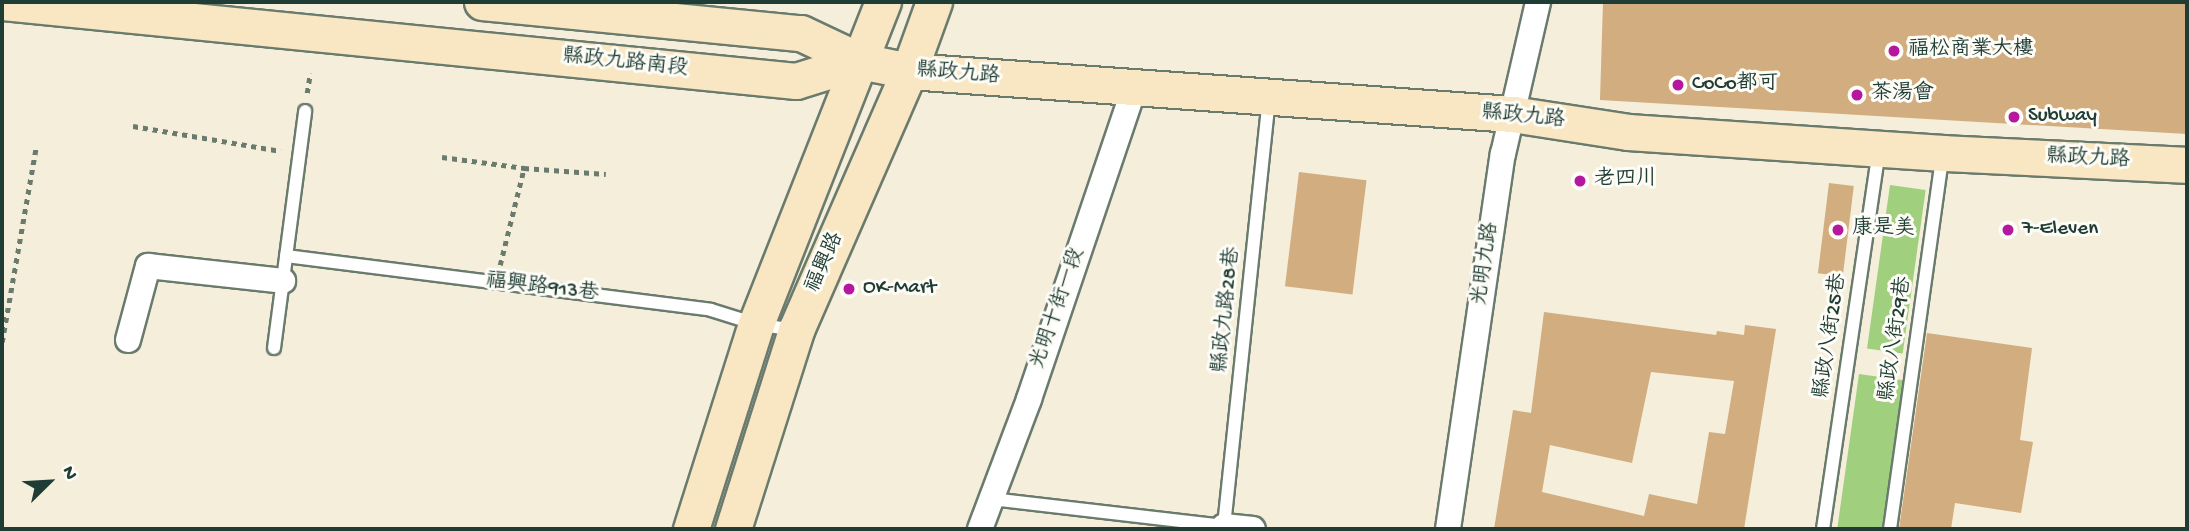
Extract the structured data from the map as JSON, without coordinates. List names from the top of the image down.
{
  "streets": {
    "street": [
      "縣政九路南段",
      "縣政九路",
      "福興路",
      "光明九路",
      "光明十街一段"
    ],
    "lane": [
      "福興路913巷",
      "縣政九路28巷",
      "縣政八街25巷",
      "縣政八街29巷"
    ]
  },
  "crossings": [
    ["縣政九路南段", "縣政九路"],
    ["縣政九路南段", "福興路"],
    ["縣政九路", "福興路"],
    ["縣政九路", "光明九路"],
    ["縣政九路", "光明十街一段"],
    ["縣政九路", "縣政九路28巷"],
    ["縣政九路", "縣政八街25巷"],
    ["縣政九路", "縣政八街29巷"],
    ["福興路", "福興路913巷"]
  ],
  "places": [
    "福松商業大樓",
    "CoCo都可",
    "茶湯會",
    "Subway",
    "老四川",
    "康是美",
    "7-Eleven",
    "OK-Mart"
  ],
  "north": "top right"
}
